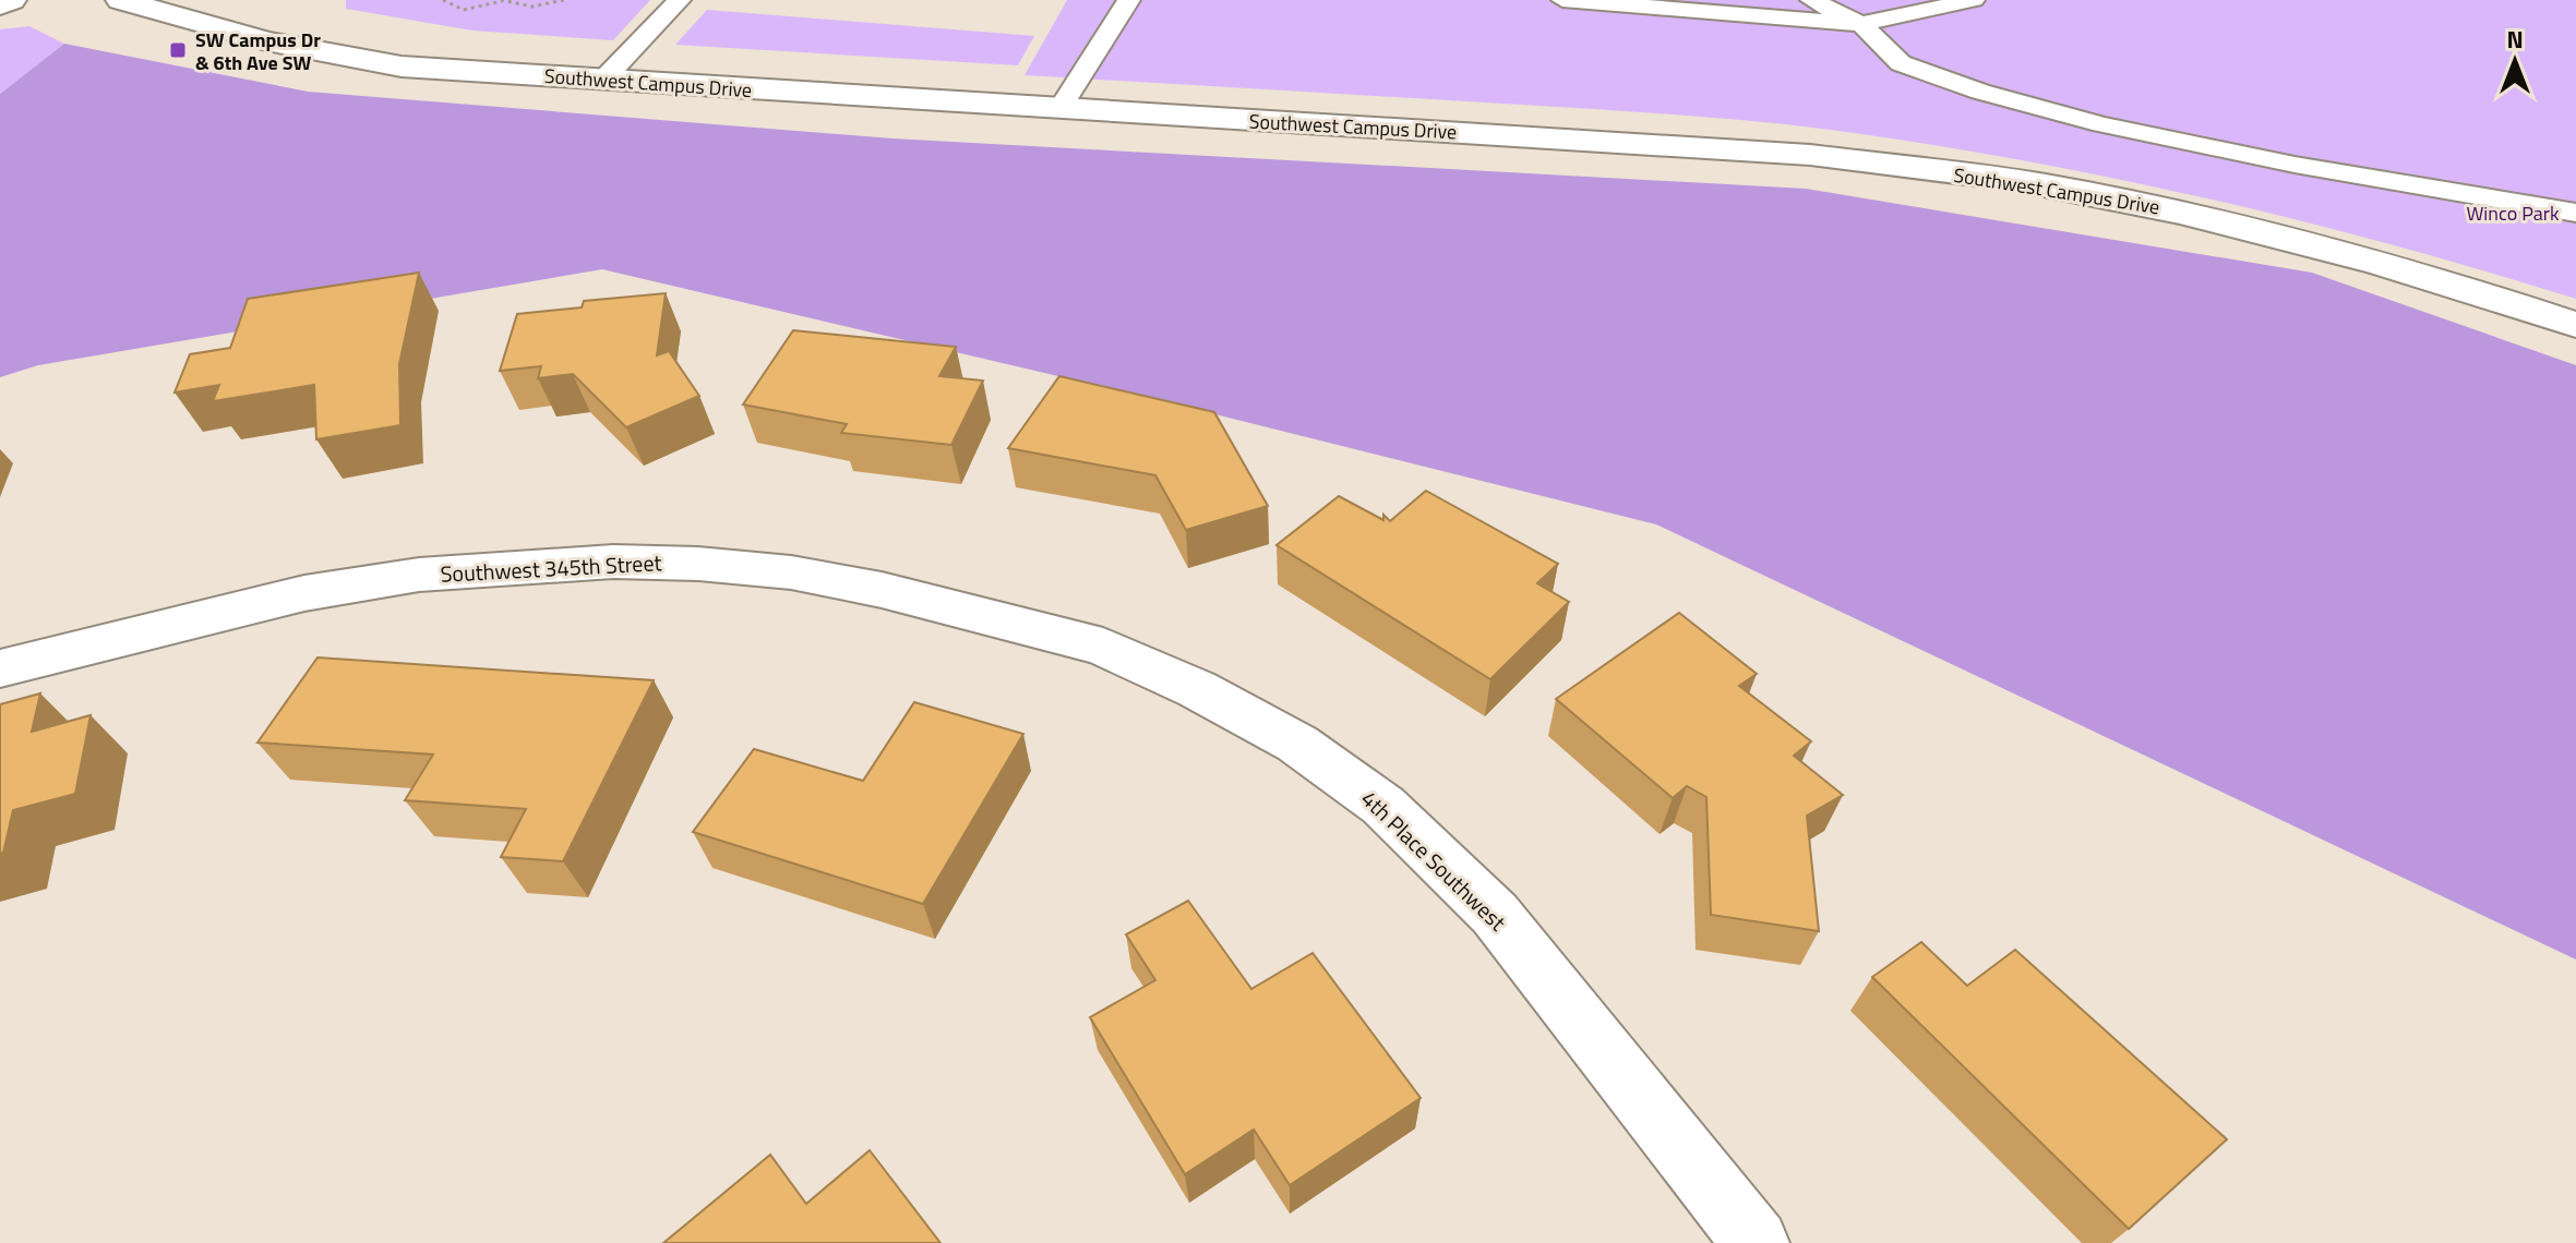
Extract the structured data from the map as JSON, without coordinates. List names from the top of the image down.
{
  "streets": {
    "main road": ["Southwest Campus Drive", "Southwest 345th Street", "4th Place Southwest"]
  },
  "crossings": [
    ["Southwest 345th Street", "4th Place Southwest"]
  ],
  "parks": ["Winco Park"],
  "places": {
    "transit": ["SW Campus Dr & 6th Ave SW"]
  },
  "north": "top"
}
